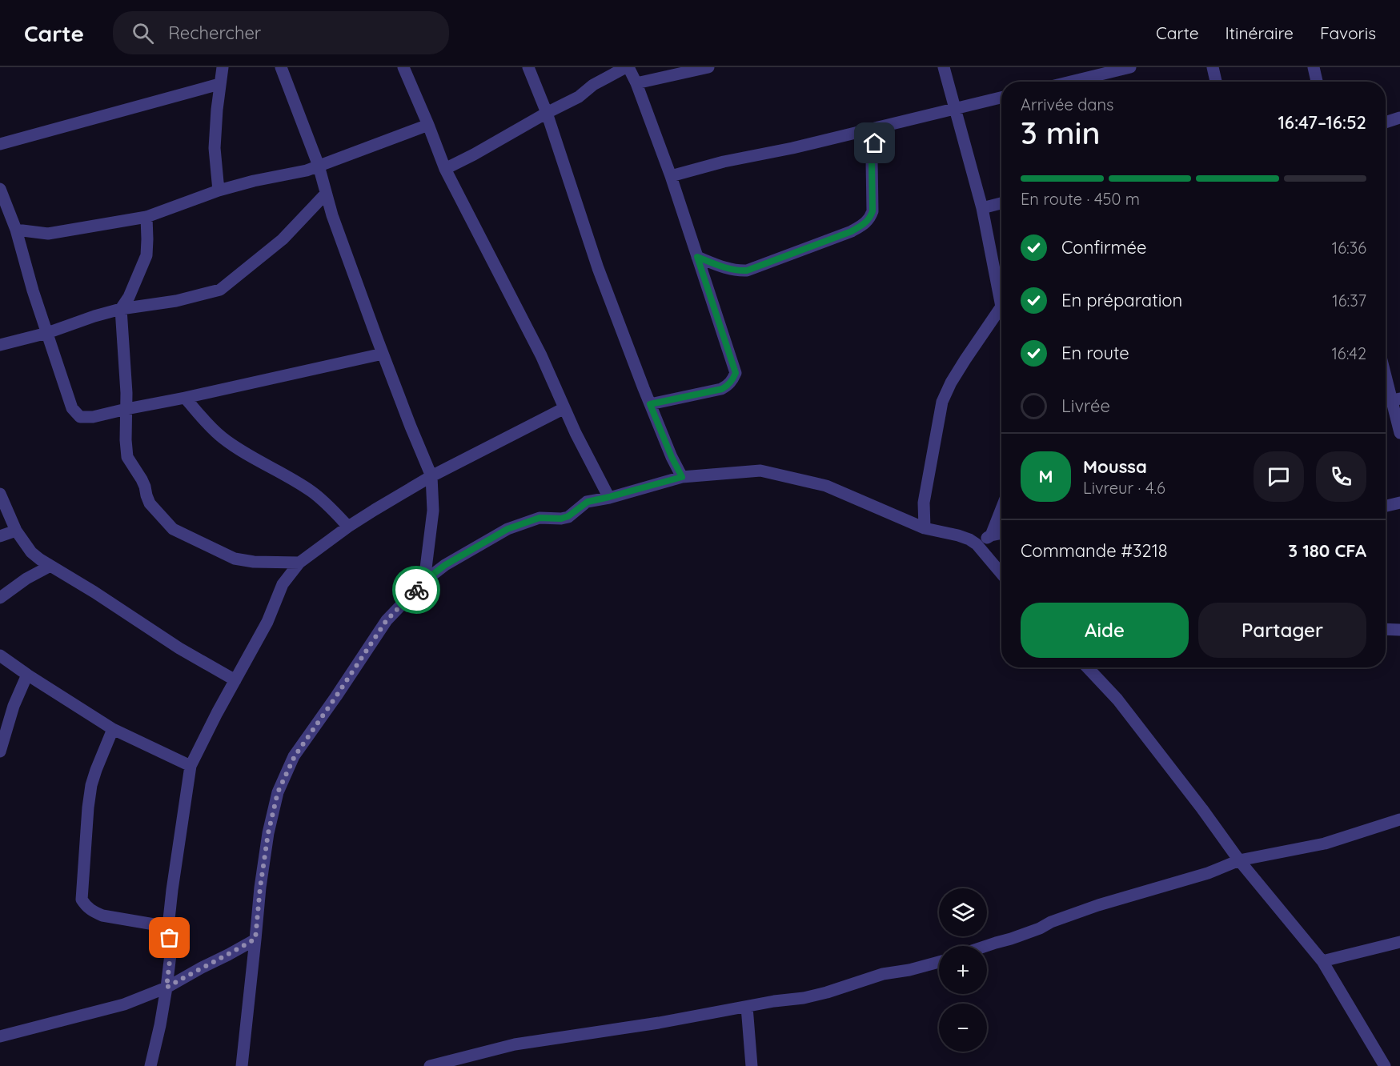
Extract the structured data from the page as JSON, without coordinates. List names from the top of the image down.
{
  "page": {
    "header": "Carte",
    "search": "Rechercher",
    "nav": ["Carte", "Itinéraire", "Favoris"],
    "heading": ["3 min", "Arrivée dans", "16:47–16:52"],
    "panel": [
      "Moussa",
      "Livreur · 4.6",
      "Commande #3218",
      "3 180 CFA"
    ],
    "bar": "En route · 450 m",
    "list": [
      ["Confirmée", "16:36"],
      ["En préparation", "16:37"],
      ["En route", "16:42"],
      "Livrée"
    ],
    "round": "M",
    "buttons": ["Aide", "Partager"],
    "map_buttons": ["+", "−"]
  }
}
